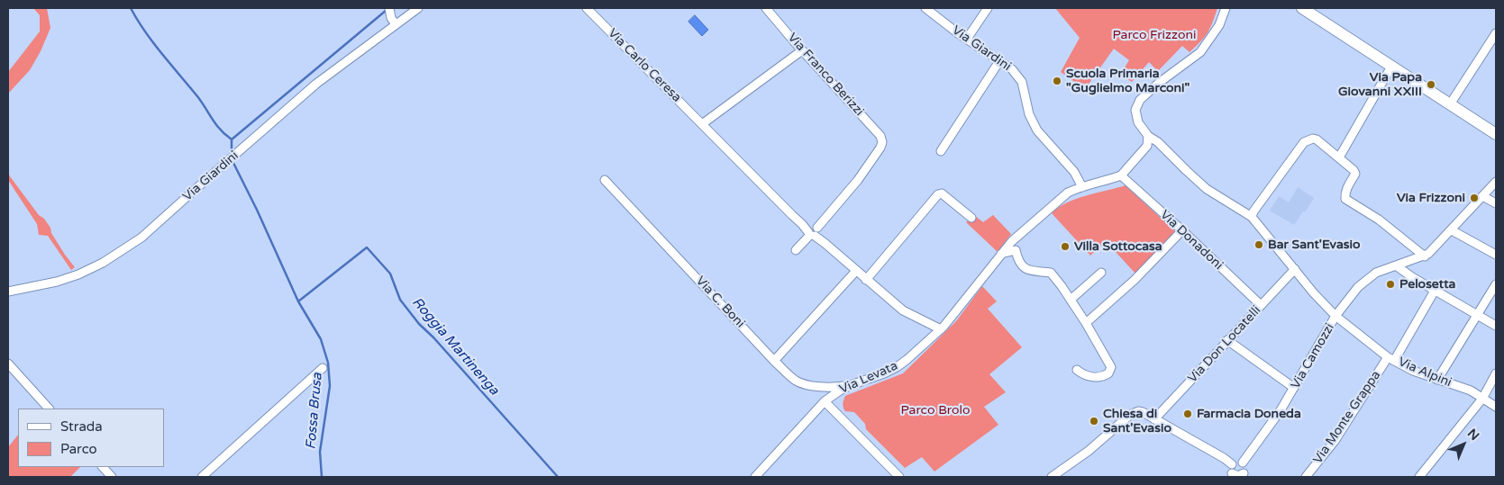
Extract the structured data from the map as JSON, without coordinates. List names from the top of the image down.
{
  "streets": {
    "street": [
      "Via Giardini",
      "Via Carlo Ceresa",
      "Via Franco Berizzi",
      "Via Donadoni",
      "Via C. Boni",
      "Via Don Locatelli",
      "Via Camozzi",
      "Via Alpini",
      "Via Levata",
      "Via Monte Grappa"
    ]
  },
  "crossings": [
    ["Via Giardini", "Via Levata"],
    ["Via Carlo Ceresa", "Via Franco Berizzi"],
    ["Via Carlo Ceresa", "Via Levata"],
    ["Via Donadoni", "Via Don Locatelli"],
    ["Via C. Boni", "Via Levata"],
    ["Via Don Locatelli", "Via Alpini"],
    ["Via Camozzi", "Via Alpini"],
    ["Via Alpini", "Via Monte Grappa"]
  ],
  "water": ["Roggia Martinenga", "Fossa Brusa"],
  "parks": ["Parco Frizzoni", "Parco Brolo"],
  "places": [
    "Scuola Primaria \"Guglielmo Marconi\"",
    "Via Papa Giovanni XXIII",
    "Via Frizzoni",
    "Bar Sant'Evasio",
    "Villa Sottocasa",
    "Pelosetta",
    "Farmacia Doneda",
    "Chiesa di Sant'Evasio"
  ],
  "legend": ["Strada", "Parco"],
  "north": "top right"
}
